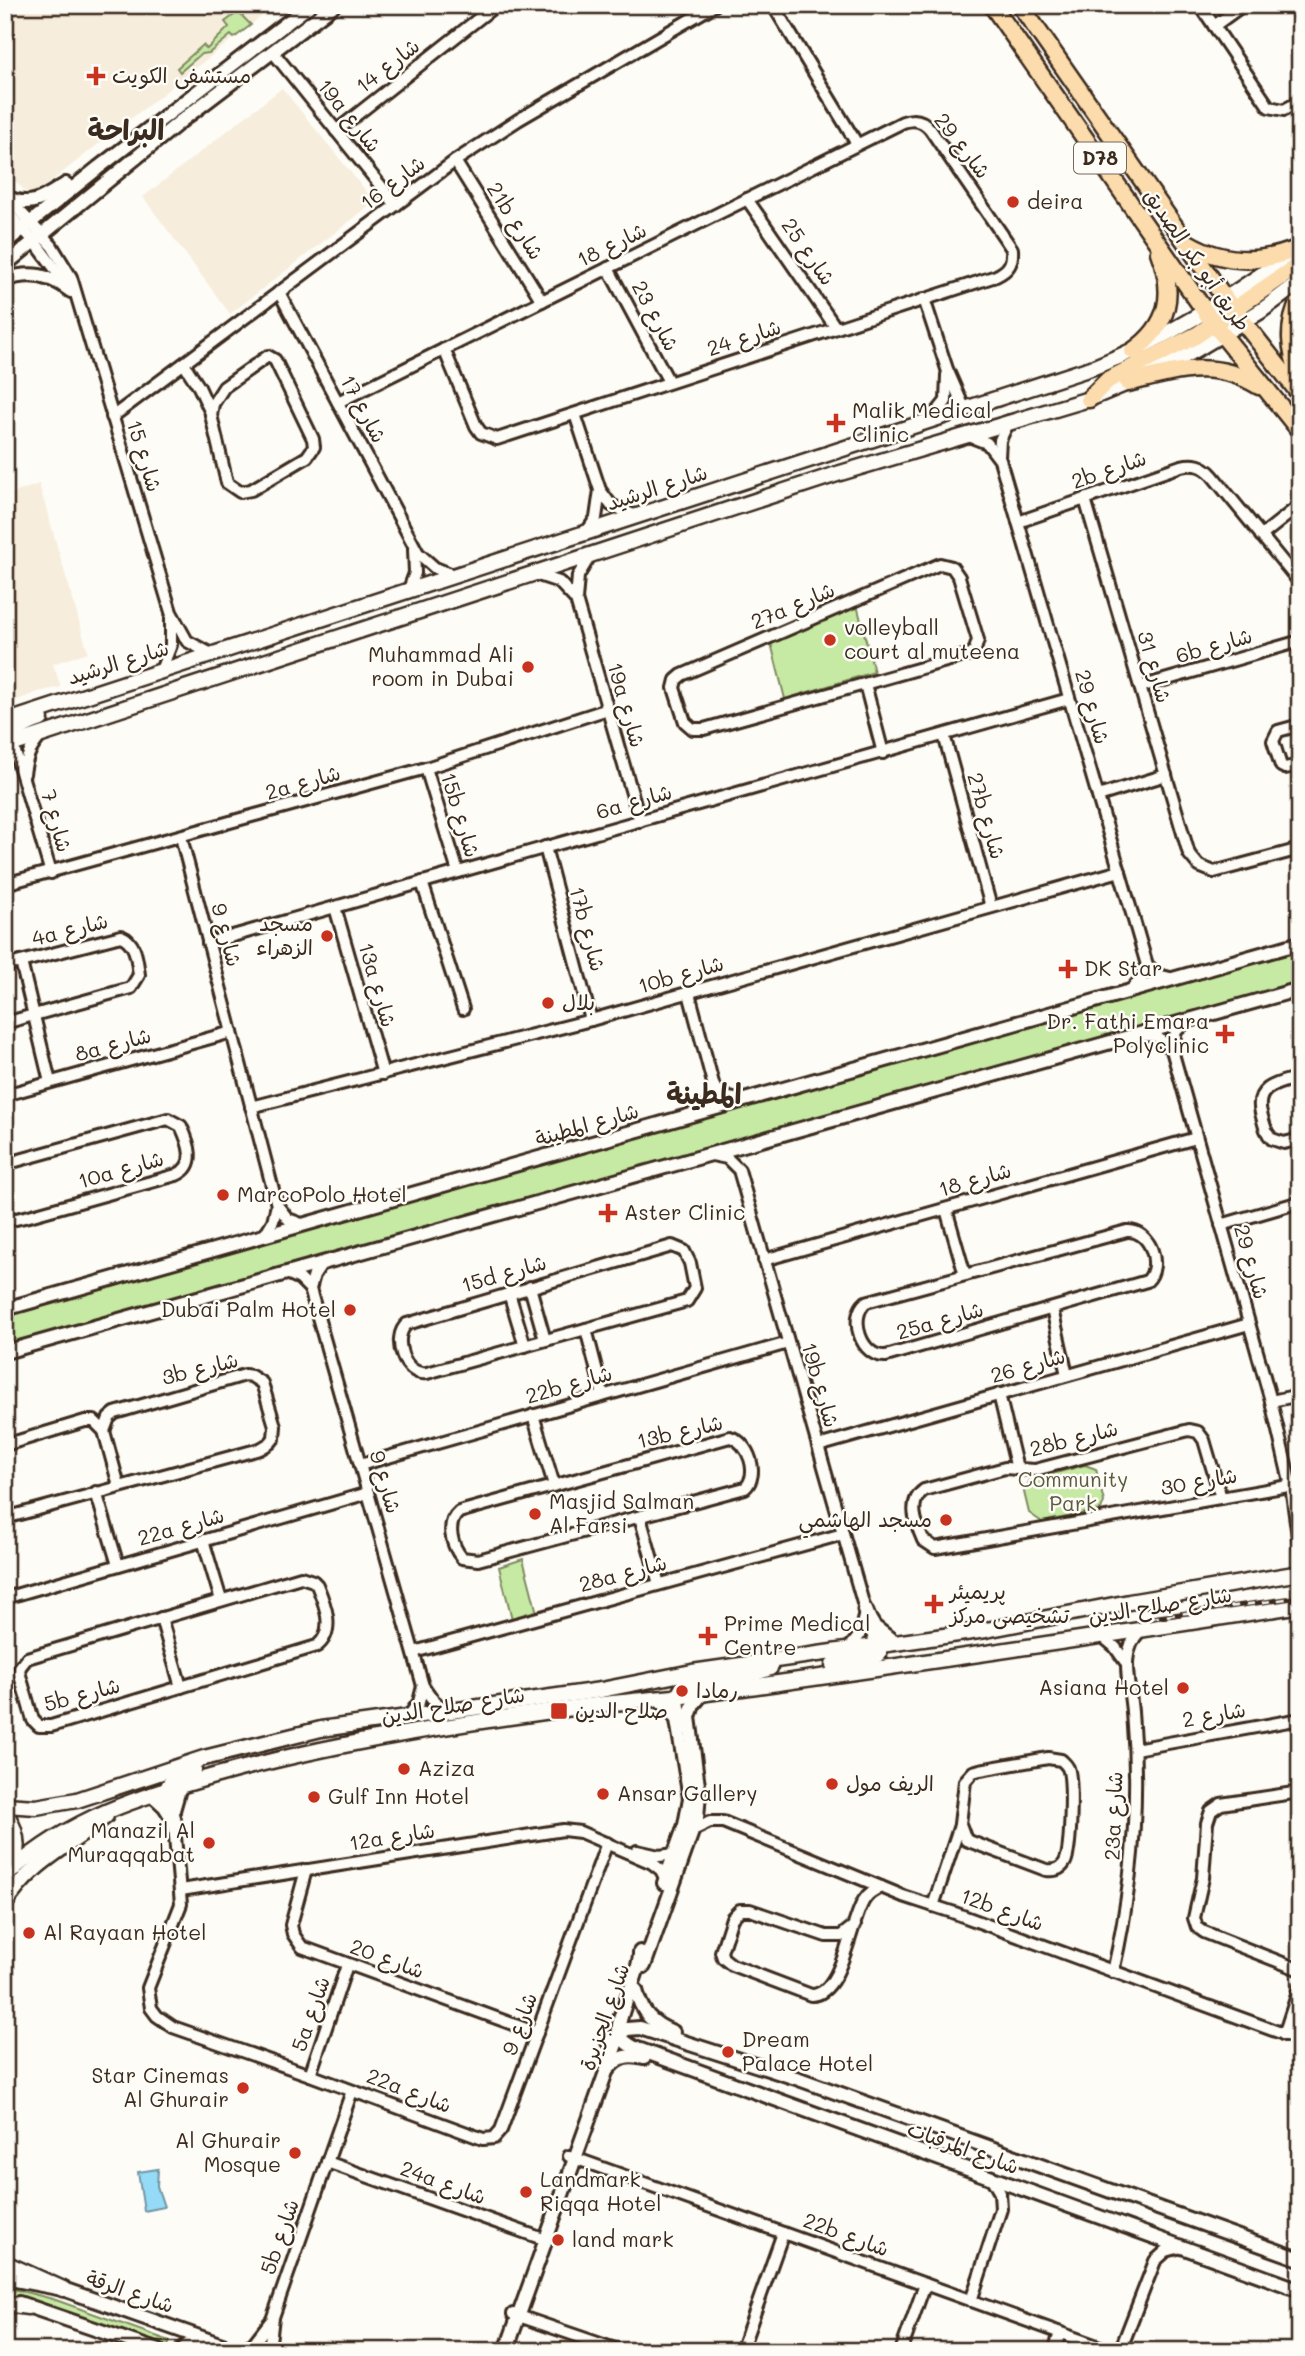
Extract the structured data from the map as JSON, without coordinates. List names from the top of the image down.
{
  "streets": {
    "main road": [
      "D78",
      "طريق أبو بكر الصديق",
      "شارع الرشيد",
      "شارع صلاح الدين"
    ],
    "street": [
      "شارع 14",
      "19a شارع",
      "شارع 29",
      "شارع 16",
      "21b شارع",
      "شارع 18",
      "شارع 25",
      "شارع 23",
      "شارع 24",
      "شارع 17",
      "شارع 15",
      "2b شارع",
      "27a شارع",
      "6b شارع",
      "شارع 31",
      "2a شارع",
      "6a شارع",
      "15b شارع",
      "27b شارع",
      "شارع 7",
      "17b شارع",
      "4a شارع",
      "شارع 9",
      "10b شارع",
      "13a شارع",
      "8a شارع",
      "شارع المطينة",
      "10a شارع",
      "15d شارع",
      "25a شارع",
      "شارع 26",
      "3b شارع",
      "22b شارع",
      "19b شارع",
      "13b شارع",
      "28b شارع",
      "شارع 30",
      "22a شارع",
      "28a شارع",
      "5b شارع",
      "شارع 2",
      "23a شارع",
      "12a شارع",
      "12b شارع",
      "شارع 20",
      "5a شارع",
      "شارع الجزيرة",
      "شارع المرقبات",
      "24a شارع",
      "شارع الرقة"
    ]
  },
  "crossings": [
    ["شارع 14", "19a شارع"],
    ["19a شارع", "شارع 16"],
    ["19a شارع", "شارع الرشيد"],
    ["19a شارع", "2a شارع"],
    ["19a شارع", "6a شارع"],
    ["شارع 29", "شارع 18"],
    ["شارع 29", "شارع 24"],
    ["شارع 29", "2b شارع"],
    ["شارع 29", "شارع الرشيد"],
    ["شارع 29", "6a شارع"],
    ["شارع 29", "10b شارع"],
    ["شارع 29", "شارع 26"],
    ["شارع 29", "شارع 30"],
    ["شارع 16", "21b شارع"],
    ["شارع 16", "شارع 17"],
    ["شارع 16", "شارع 15"],
    ["21b شارع", "شارع 18"],
    ["شارع 18", "شارع 25"],
    ["شارع 18", "شارع 23"],
    ["شارع 18", "شارع 24"],
    ["شارع 18", "شارع 17"],
    ["شارع 18", "25a شارع"],
    ["شارع 18", "19b شارع"],
    ["شارع 25", "شارع 24"],
    ["طريق أبو بكر الصديق", "شارع الرشيد"],
    ["شارع 23", "شارع 24"],
    ["شارع 17", "شارع الرشيد"],
    ["شارع 15", "شارع الرشيد"],
    ["2b شارع", "شارع 31"],
    ["شارع الرشيد", "شارع 7"],
    ["6b شارع", "شارع 31"],
    ["2a شارع", "15b شارع"],
    ["2a شارع", "شارع 7"],
    ["2a شارع", "شارع 9"],
    ["6a شارع", "15b شارع"],
    ["6a شارع", "27b شارع"],
    ["6a شارع", "17b شارع"],
    ["6a شارع", "شارع 9"],
    ["6a شارع", "13a شارع"],
    ["27b شارع", "10b شارع"],
    ["17b شارع", "10b شارع"],
    ["شارع 9", "10b شارع"],
    ["شارع 9", "8a شارع"],
    ["شارع 9", "22b شارع"],
    ["شارع 9", "22a شارع"],
    ["شارع 9", "28a شارع"],
    ["شارع 9", "شارع صلاح الدين"],
    ["شارع 9", "12a شارع"],
    ["شارع 9", "شارع 20"],
    ["10b شارع", "13a شارع"],
    ["شارع 26", "19b شارع"],
    ["22b شارع", "19b شارع"],
    ["22b شارع", "شارع الجزيرة"],
    ["19b شارع", "28a شارع"],
    ["19b شارع", "شارع صلاح الدين"],
    ["28b شارع", "شارع 30"],
    ["22a شارع", "5b شارع"],
    ["22a شارع", "12a شارع"],
    ["22a شارع", "5a شارع"],
    ["شارع صلاح الدين", "شارع الجزيرة"],
    ["5b شارع", "24a شارع"],
    ["5b شارع", "شارع الرقة"],
    ["شارع 2", "23a شارع"],
    ["23a شارع", "12b شارع"],
    ["12a شارع", "شارع 20"],
    ["12a شارع", "شارع الجزيرة"],
    ["12b شارع", "شارع الجزيرة"],
    ["شارع 20", "5a شارع"],
    ["شارع الجزيرة", "شارع المرقبات"],
    ["شارع الجزيرة", "24a شارع"]
  ],
  "districts": ["البراحة", "المطينة"],
  "parks": ["Community Park"],
  "places": {
    "health": [
      "مستشفى الكويت",
      "Malik Medical Clinic",
      "DK Star",
      "Dr. Fathi Emara Polyclinic",
      "Aster Clinic",
      "پریمیئر تشخیصی مرکز",
      "Prime Medical Centre"
    ],
    "other": [
      "deira",
      "volleyball court al muteena",
      "Muhammad Ali room in Dubai",
      "مسجد الزهراء",
      "بلال",
      "MarcoPolo Hotel",
      "Dubai Palm Hotel",
      "Masjid Salman Al Farsi",
      "مسجد الهاشمي",
      "Asiana Hotel",
      "رمادا",
      "Aziza",
      "الريف مول",
      "Ansar Gallery",
      "Gulf Inn Hotel",
      "Manazil Al Muraqqabat",
      "Al Rayaan Hotel",
      "Dream Palace Hotel",
      "Star Cinemas Al Ghurair",
      "Al Ghurair Mosque",
      "Landmark Riqqa Hotel",
      "land mark"
    ],
    "transit": ["صلاح الدين"]
  }
}
